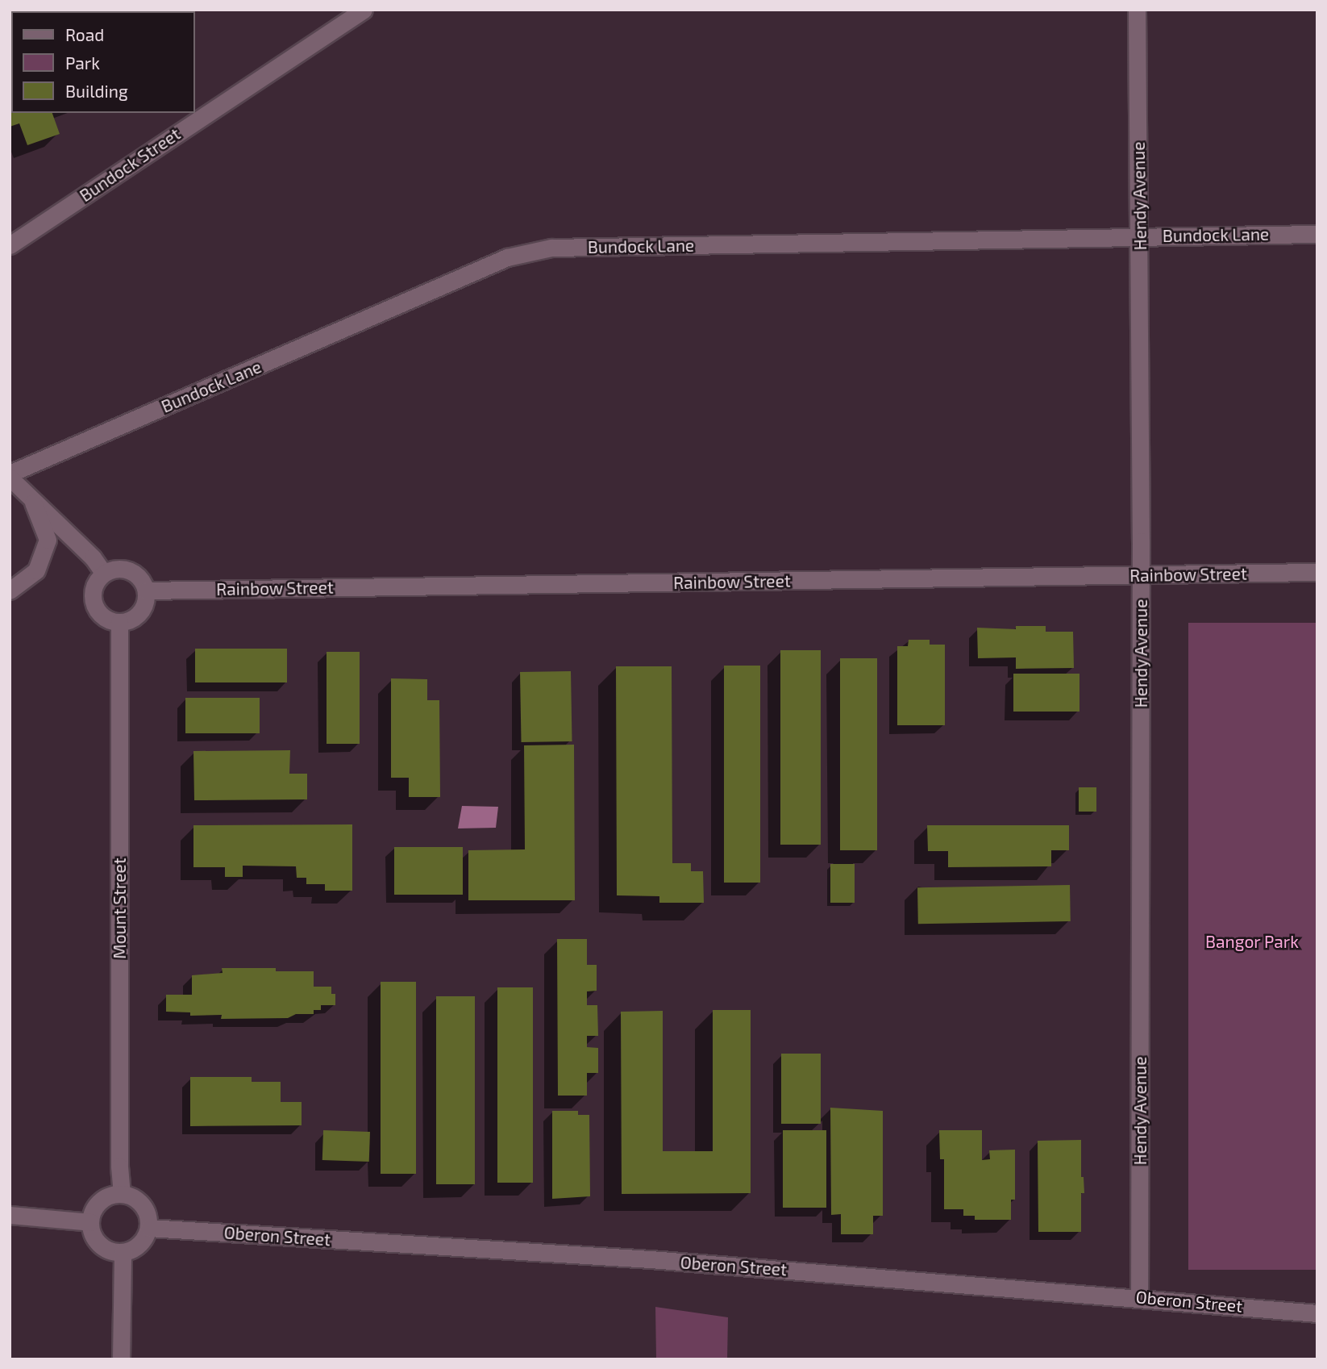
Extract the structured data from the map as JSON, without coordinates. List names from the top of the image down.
{
  "streets": {
    "street": [
      "Bundock Street",
      "Hendy Avenue",
      "Bundock Lane",
      "Rainbow Street",
      "Mount Street",
      "Oberon Street"
    ]
  },
  "crossings": [
    ["Hendy Avenue", "Bundock Lane"],
    ["Hendy Avenue", "Rainbow Street"],
    ["Hendy Avenue", "Oberon Street"],
    ["Rainbow Street", "Mount Street"],
    ["Mount Street", "Oberon Street"]
  ],
  "parks": ["Bangor Park"],
  "legend": ["Road", "Park", "Building"]
}
